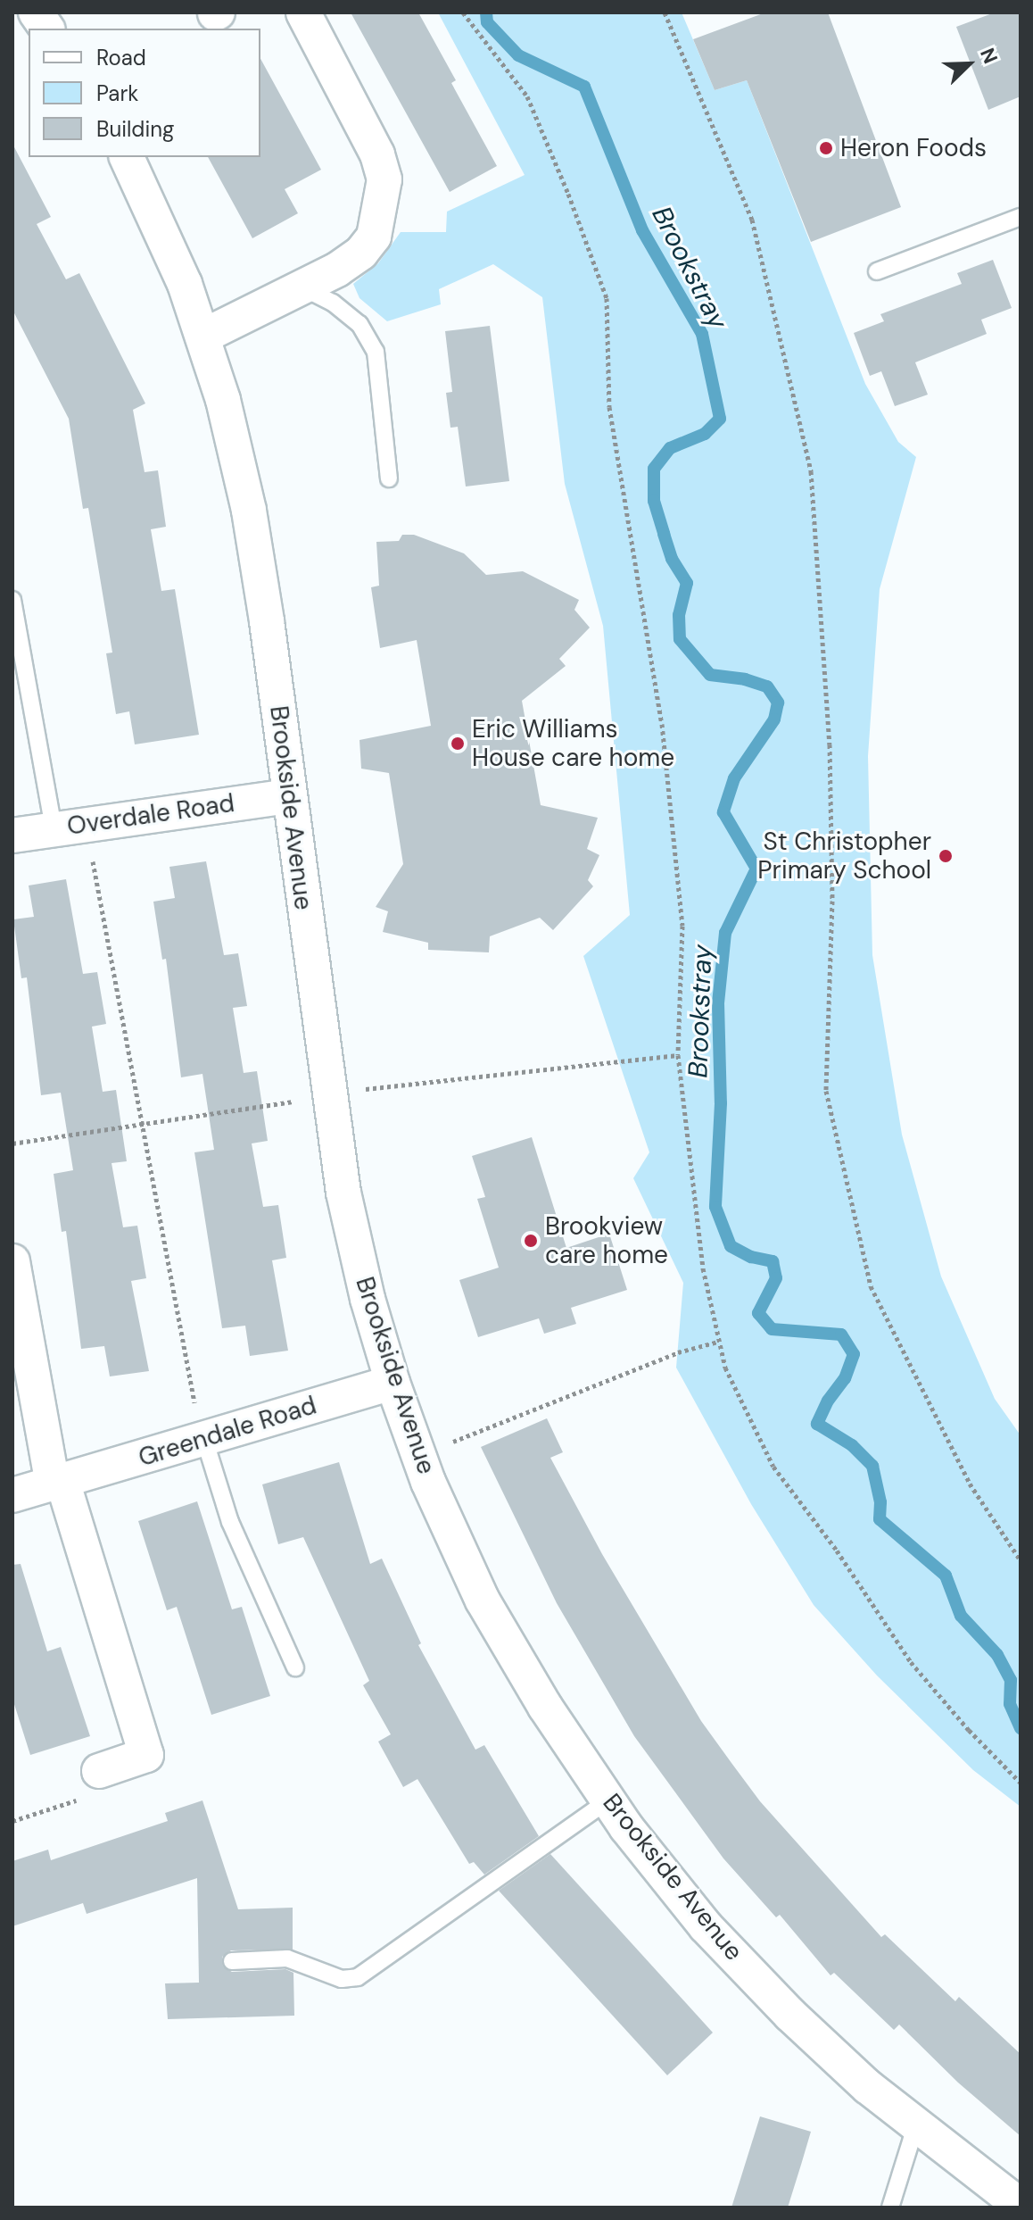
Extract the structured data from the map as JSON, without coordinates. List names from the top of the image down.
{
  "streets": {
    "street": ["Brookside Avenue", "Overdale Road", "Greendale Road"]
  },
  "crossings": [
    ["Brookside Avenue", "Overdale Road"],
    ["Brookside Avenue", "Greendale Road"]
  ],
  "water": ["Brookstray"],
  "places": [
    "Heron Foods",
    "Eric Williams House care home",
    "St Christopher Primary School",
    "Brookview care home"
  ],
  "legend": ["Road", "Park", "Building"],
  "north": "top right"
}
